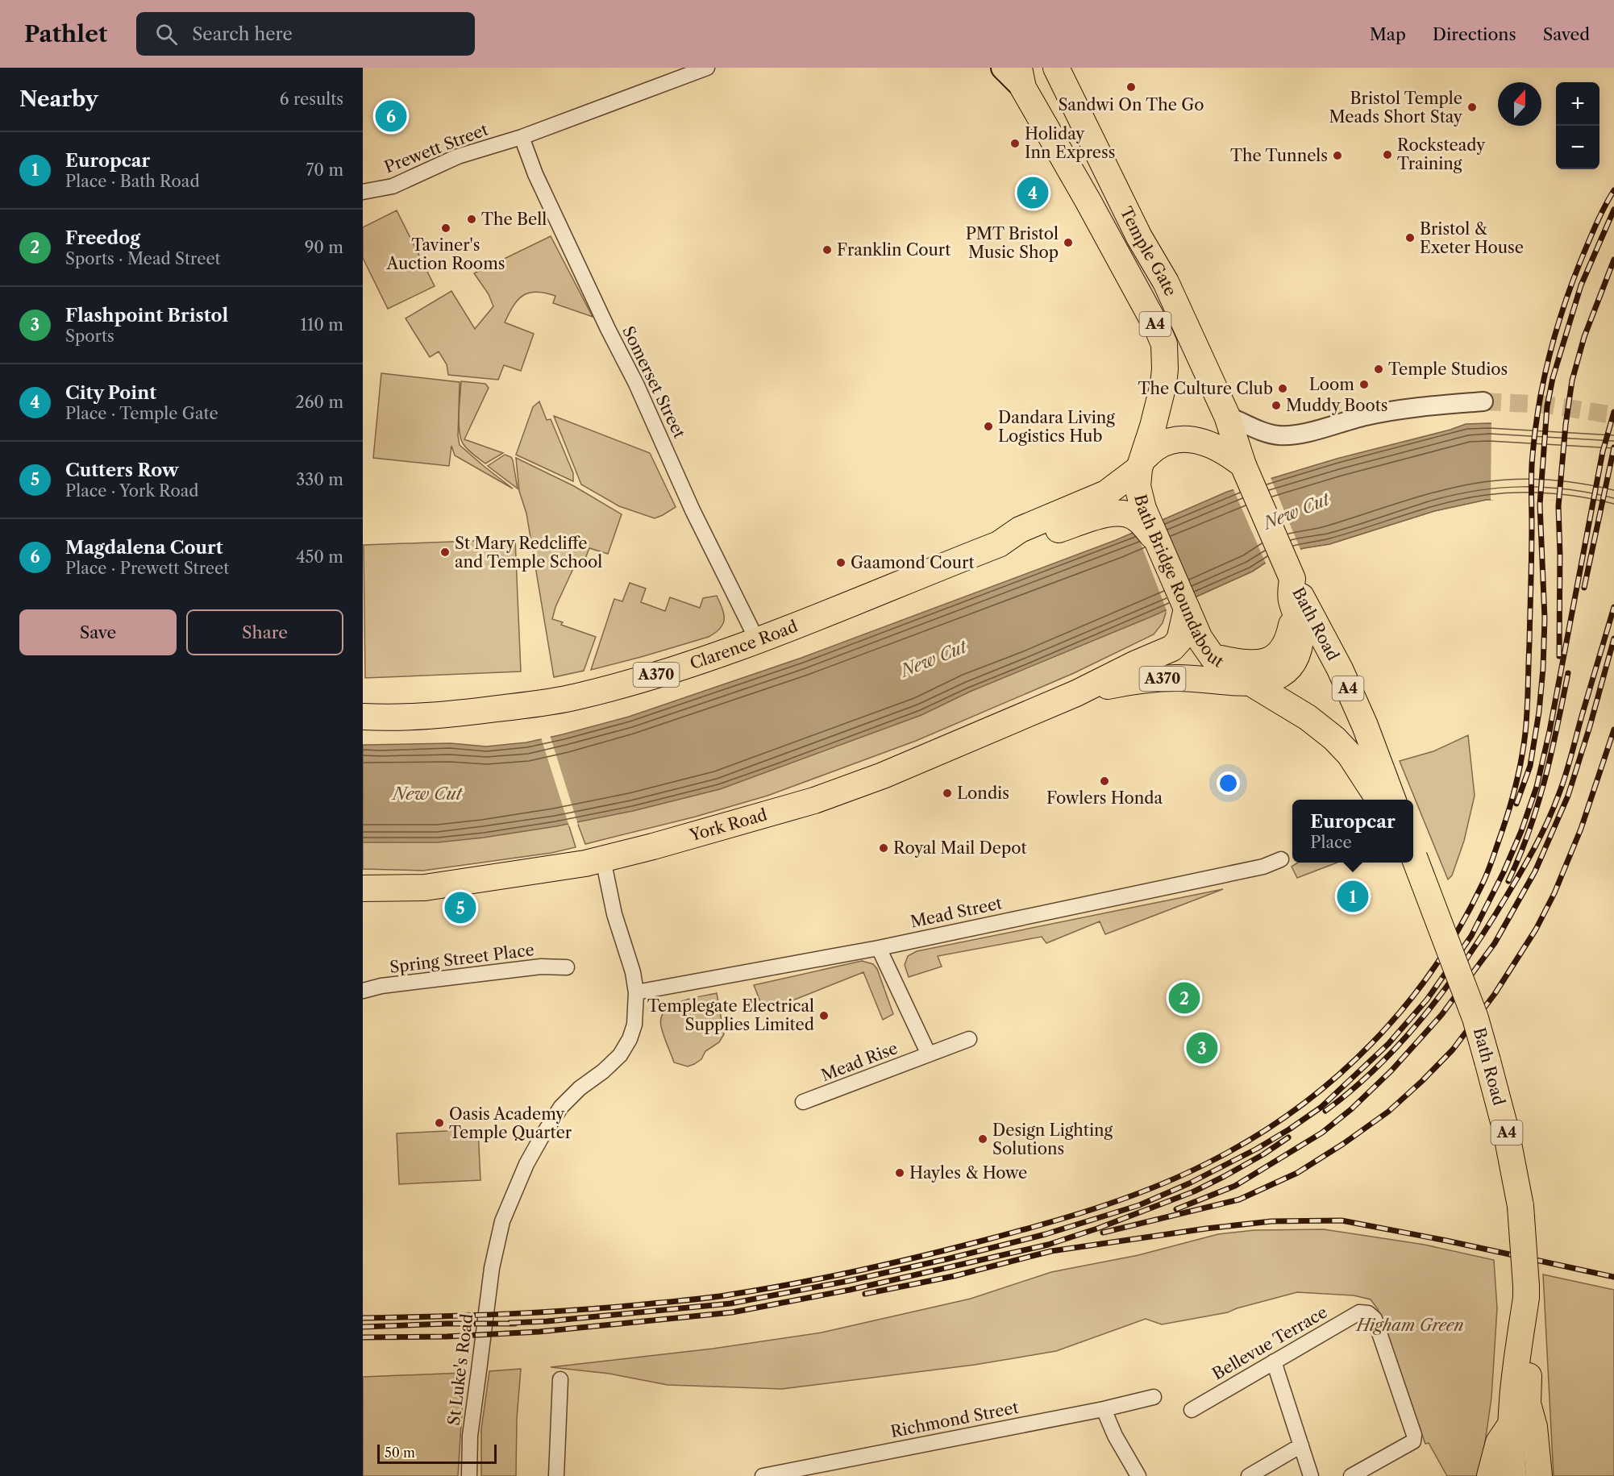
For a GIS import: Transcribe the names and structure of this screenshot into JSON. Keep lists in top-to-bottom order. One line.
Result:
{"streets":{"highway":["Temple Gate","A4","Bath Bridge Roundabout","Bath Road","Clarence Road","A370","York Road"],"street":["Prewett Street","Somerset Street","Mead Street","Spring Street Place","Mead Rise","Bellevue Terrace","St Luke's Road","Richmond Street"]},"crossings":[["Prewett Street","Somerset Street"],["Temple Gate","Bath Bridge Roundabout"],["A4","Bath Bridge Roundabout"],["A4","Clarence Road"],["A4","York Road"],["Somerset Street","Clarence Road"],["Bath Bridge Roundabout","Bath Road"],["Bath Bridge Roundabout","Clarence Road"],["Bath Bridge Roundabout","York Road"],["York Road","St Luke's Road"],["Mead Street","St Luke's Road"]],"water":["New Cut"],"parks":["Higham Green"],"places":["Sandwi On The Go","Bristol Temple Meads Short Stay","Holiday Inn Express","Rocksteady Training","The Tunnels","The Bell","Taviner's Auction Rooms","Bristol & Exeter House","PMT Bristol Music Shop","Franklin Court","Temple Studios","Loom","The Culture Club","Muddy Boots","Dandara Living Logistics Hub","St Mary Redcliffe and Temple School","Gaamond Court","Fowlers Honda","Londis","Royal Mail Depot","Templegate Electrical Supplies Limited","Oasis Academy Temple Quarter","Design Lighting Solutions","Hayles & Howe"],"scale_bar":"50 m","north":"top","page":{"header":"Pathlet","search":"Search here","nav":["Map","Directions","Saved"],"heading":["Nearby","6 results"],"map_buttons":["+","−"],"pins":["6","4","1","5","2","3"],"list":[{"mark":"1","name":"Europcar","note":"Place · Bath Road","value":"70 m"},{"mark":"2","name":"Freedog","note":"Sports · Mead Street","value":"90 m"},{"mark":"3","name":"Flashpoint Bristol","note":"Sports","value":"110 m"},{"mark":"4","name":"City Point","note":"Place · Temple Gate","value":"260 m"},{"mark":"5","name":"Cutters Row","note":"Place · York Road","value":"330 m"},{"mark":"6","name":"Magdalena Court","note":"Place · Prewett Street","value":"450 m"}],"buttons":["Save","Share"],"popup":["Europcar","Place"],"scale":"50 m"}}
